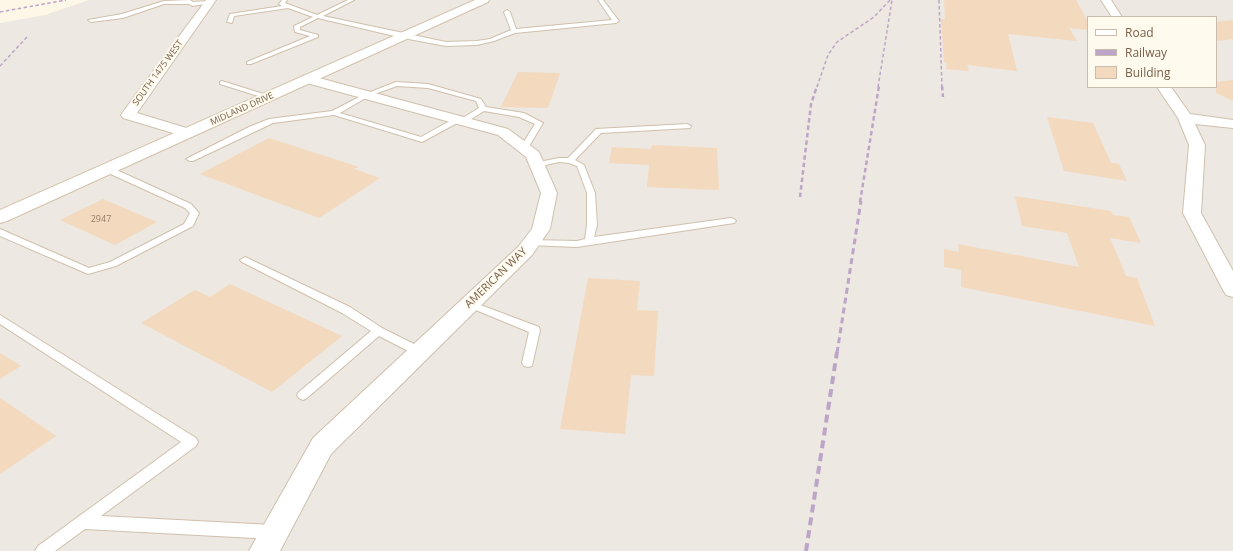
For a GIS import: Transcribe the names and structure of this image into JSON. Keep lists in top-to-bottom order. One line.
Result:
{"streets":{"street":["SOUTH 1475 WEST","MIDLAND DRIVE","AMERICAN WAY"]},"crossings":[["SOUTH 1475 WEST","MIDLAND DRIVE"],["MIDLAND DRIVE","AMERICAN WAY"]],"house_numbers":["2947"],"legend":["Road","Railway","Building"]}
